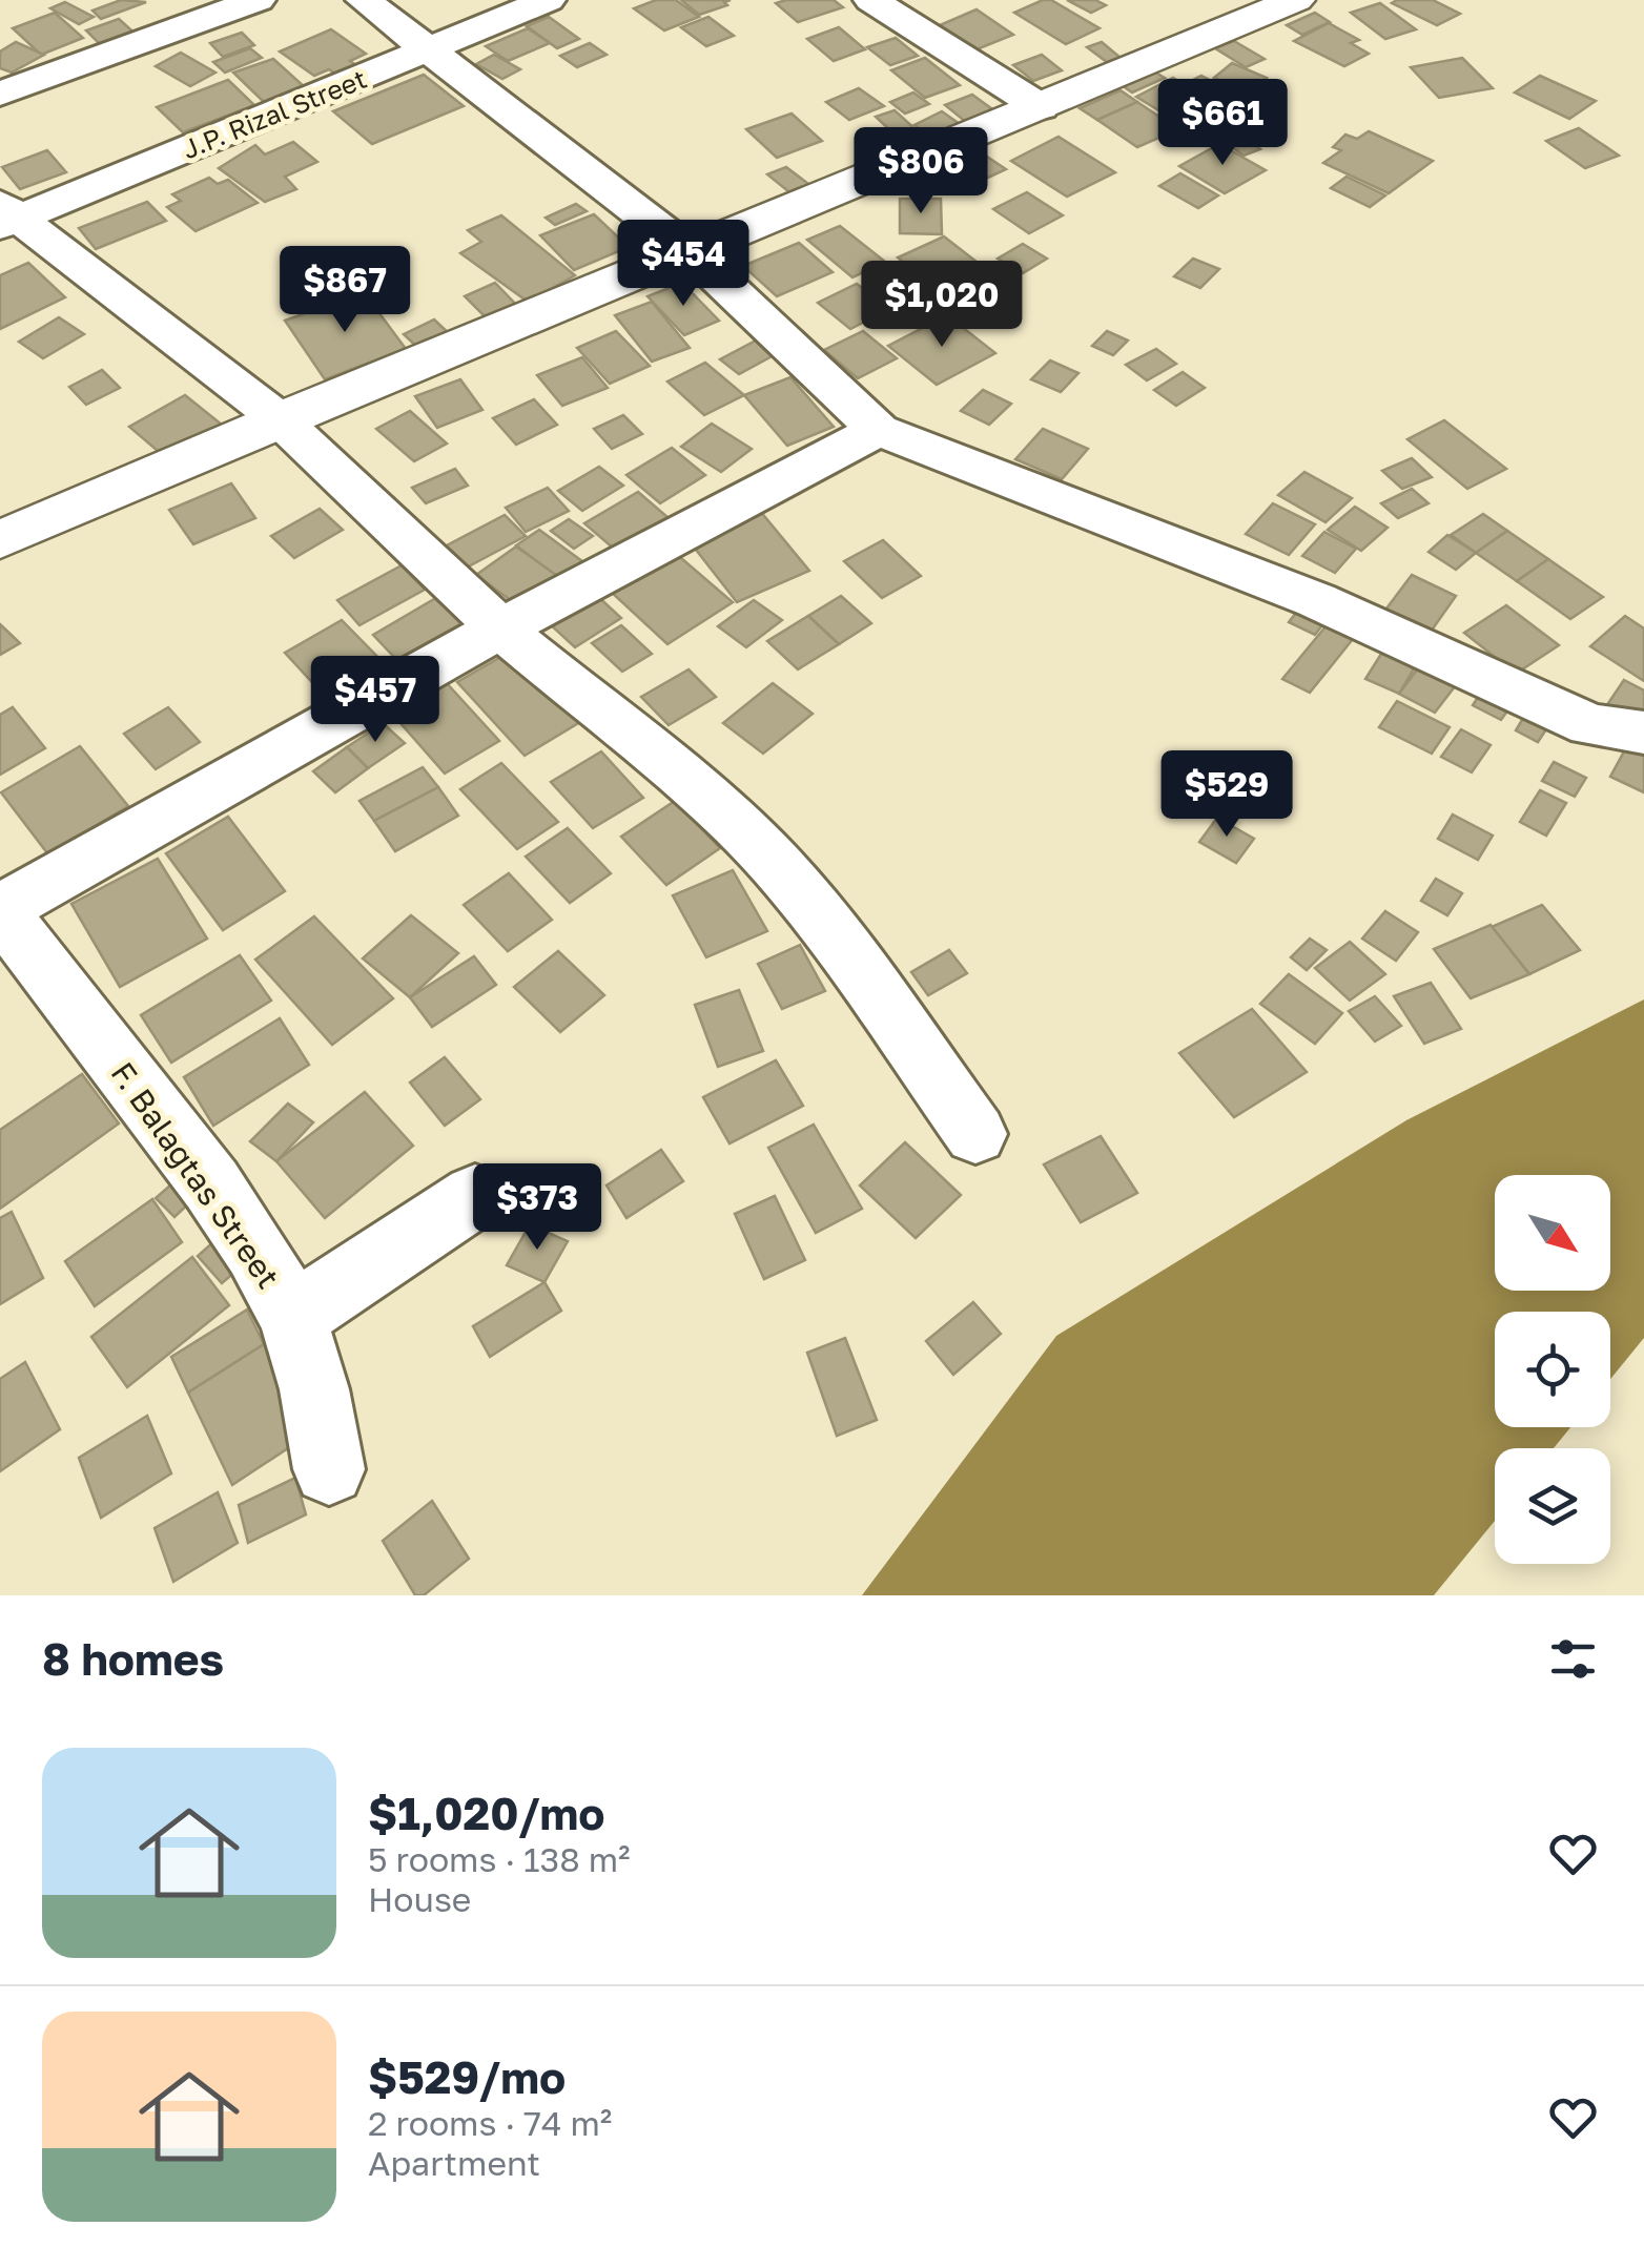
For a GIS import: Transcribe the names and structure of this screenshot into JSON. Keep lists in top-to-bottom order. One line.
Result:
{"streets":{"street":["J.P. Rizal Street","F. Balagtas Street"]},"north":"bottom right","page":{"price":["$661","$806","$454","$867","$1,020","$457","$529","$373"],"heading":"8 homes","list":[{"name":"$1,020/mo","note":"5 rooms · 138 m² · House"},{"name":"$529/mo","note":"2 rooms · 74 m² · Apartment"}]}}
